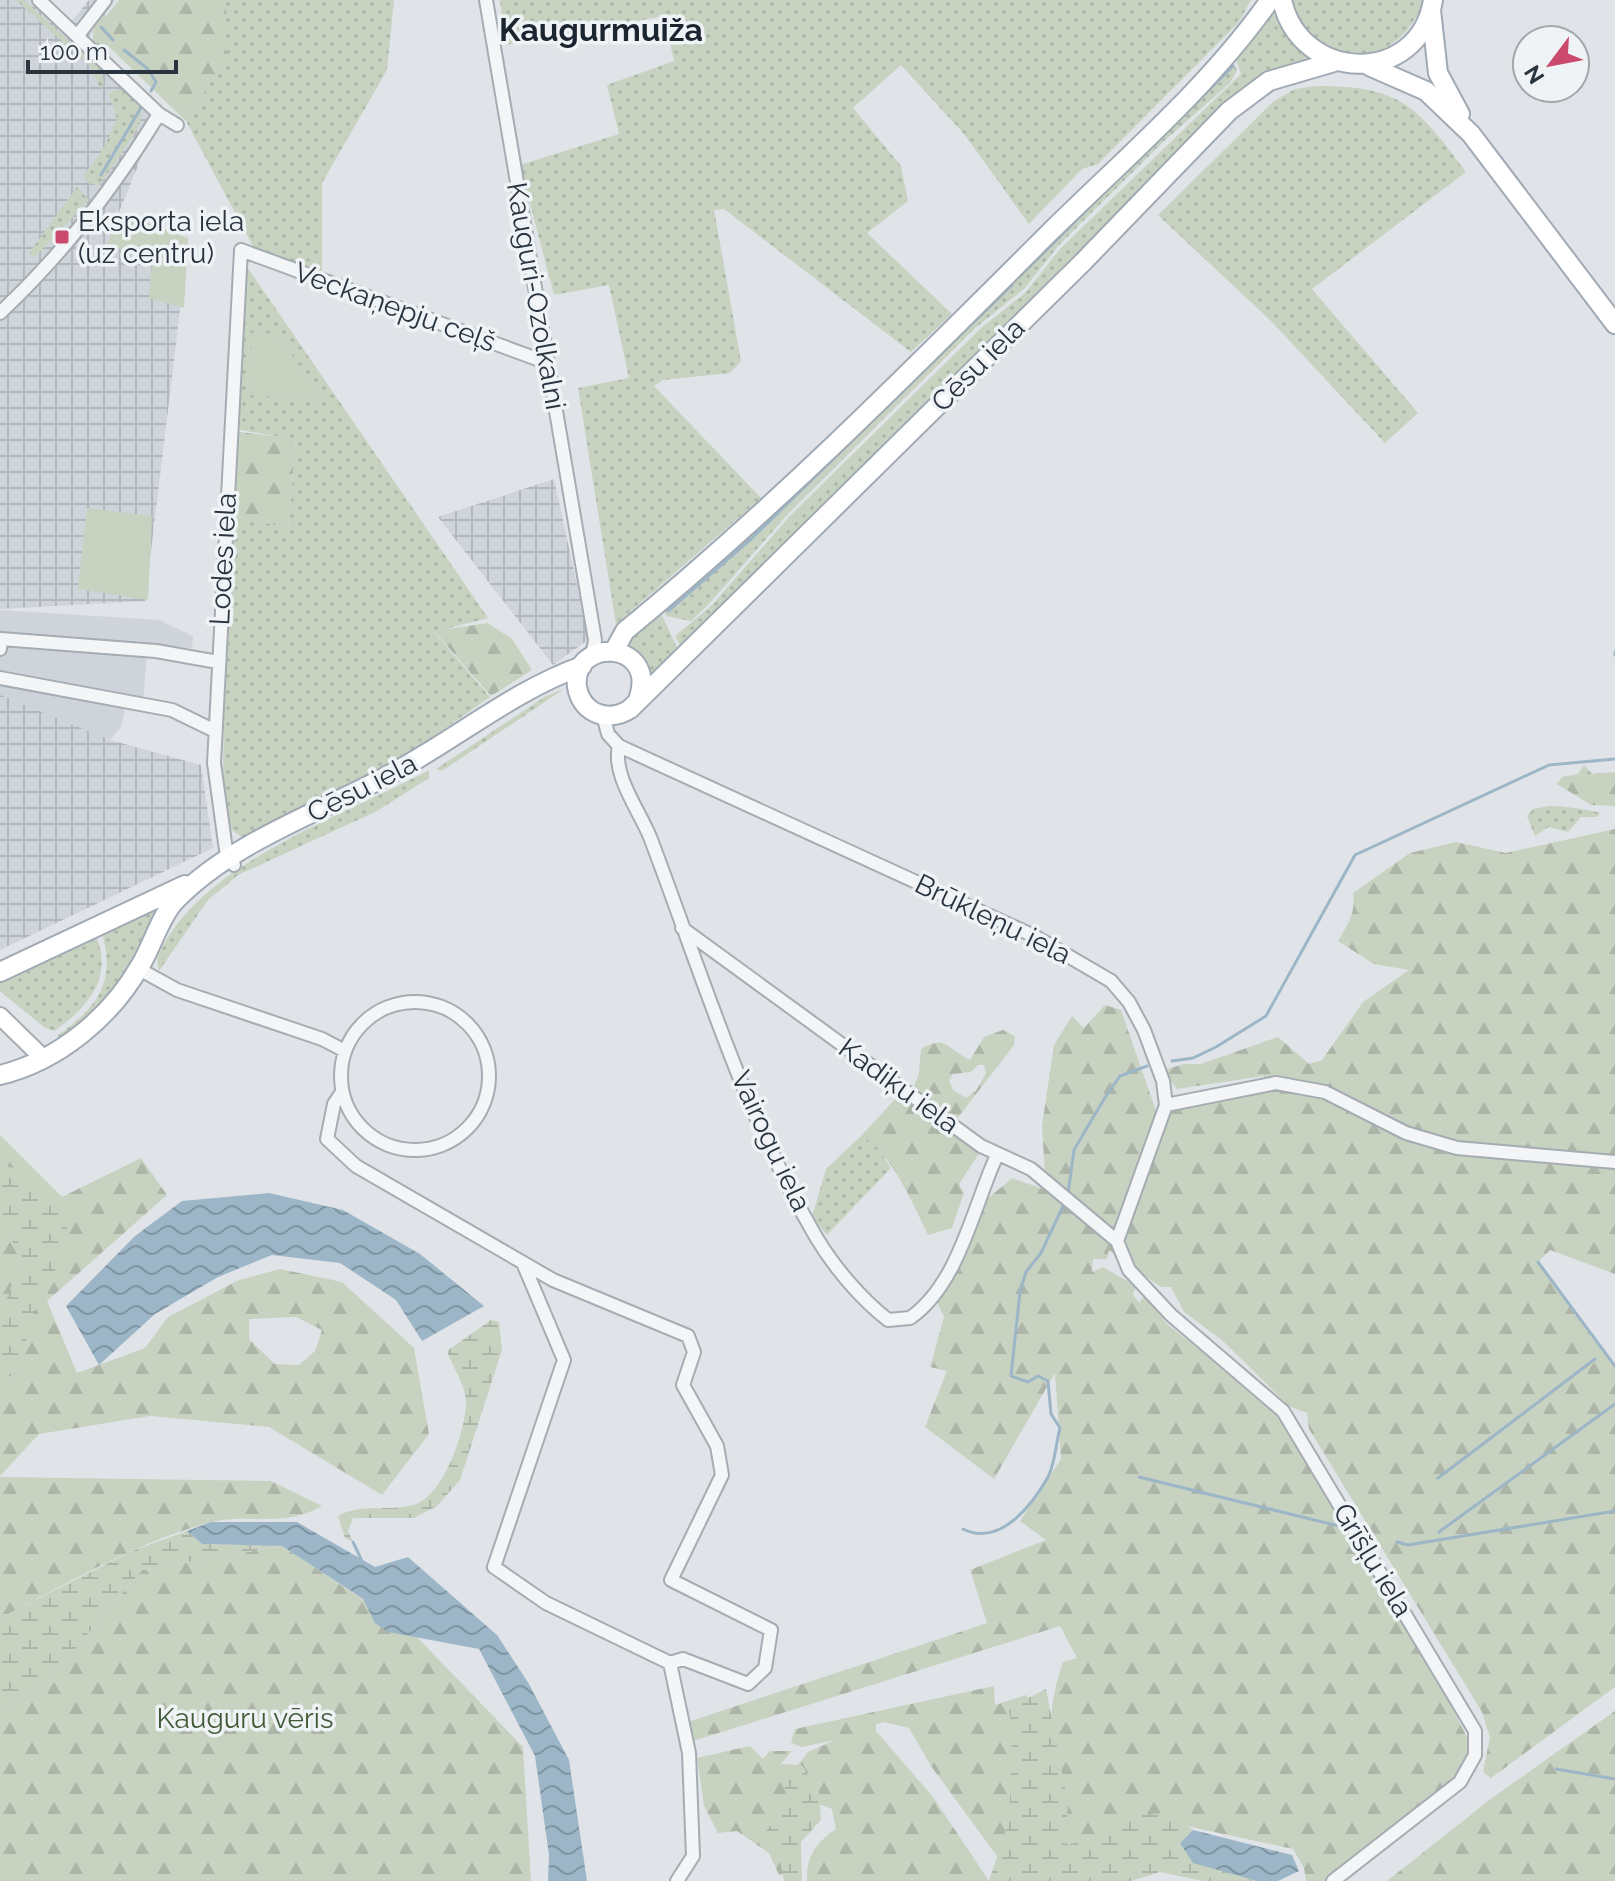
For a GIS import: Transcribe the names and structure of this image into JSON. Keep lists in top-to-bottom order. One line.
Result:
{"streets":{"main road":["Cēsu iela"],"street":["Kauguri-Ozolkalni","Veckaņepju ceļš","Lodes iela","Brūkleņu iela","Kadiķu iela","Vairogu iela","Grīšļu iela"]},"crossings":[["Kauguri-Ozolkalni","Veckaņepju ceļš"],["Kauguri-Ozolkalni","Cēsu iela"],["Veckaņepju ceļš","Lodes iela"],["Cēsu iela","Lodes iela"],["Brūkleņu iela","Vairogu iela"],["Kadiķu iela","Vairogu iela"],["Kadiķu iela","Grīšļu iela"]],"districts":["Kaugurmuiža"],"parks":["Kauguru vēris"],"places":{"transit":["Eksporta iela (uz centru)"]},"scale_bar":"100 m","north":"bottom left"}
